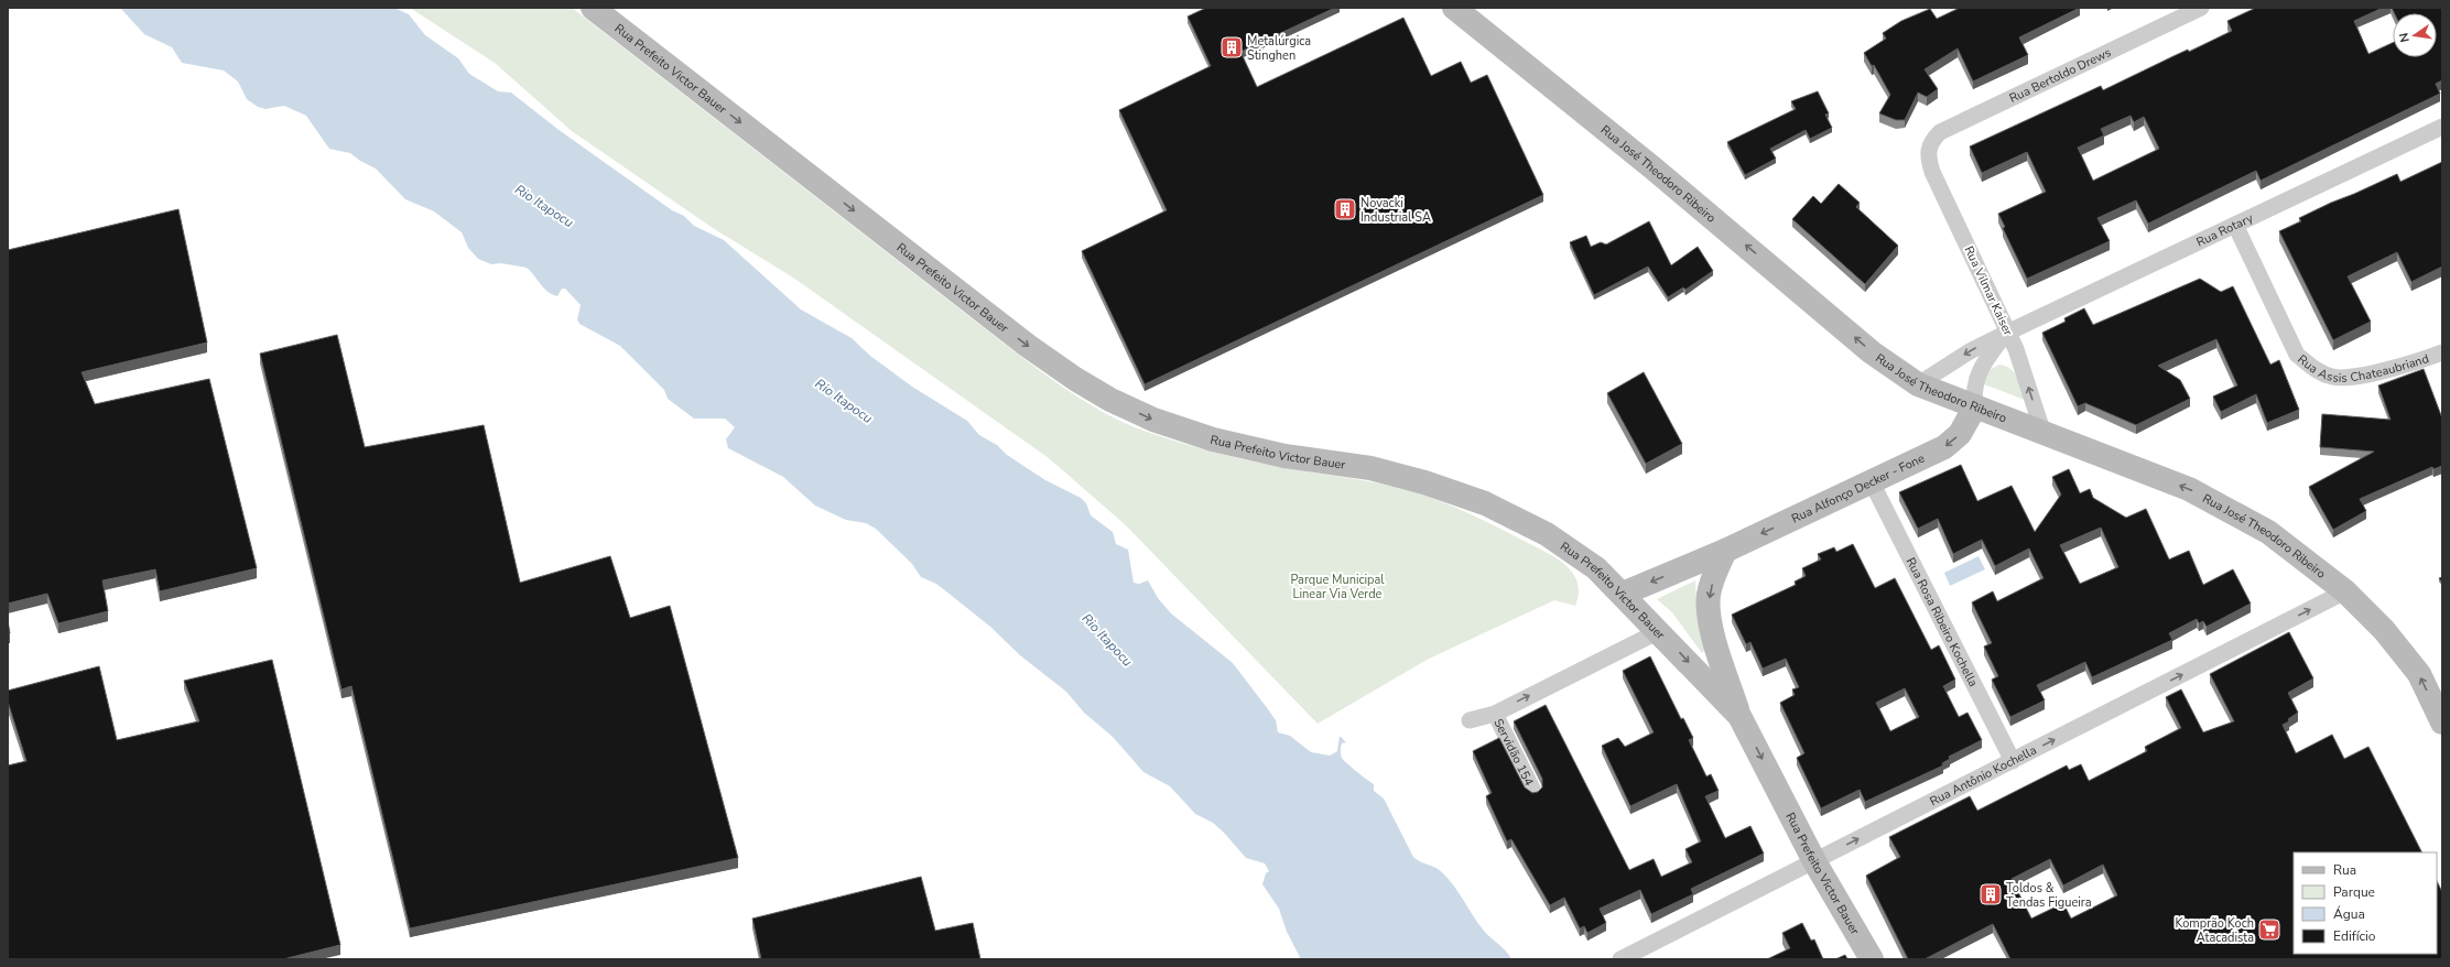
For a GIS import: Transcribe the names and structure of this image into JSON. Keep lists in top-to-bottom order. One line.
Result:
{"streets":{"main road":["Rua Prefeito Victor Bauer","Rua José Theodoro Ribeiro","Rua Alfonço Decker - Fone"],"street":["Rua Bertoldo Drews","Rua Rotary","Rua Vilmar Kaiser","Rua Assis Chateaubriand","Rua Rosa Ribeiro Kochella","Servidão 154","Rua Antônio Kochella"]},"crossings":[["Rua Prefeito Victor Bauer","Rua Alfonço Decker - Fone"],["Rua Prefeito Victor Bauer","Rua Antônio Kochella"],["Rua Bertoldo Drews","Rua Vilmar Kaiser"],["Rua José Theodoro Ribeiro","Rua Rotary"],["Rua José Theodoro Ribeiro","Rua Vilmar Kaiser"],["Rua José Theodoro Ribeiro","Rua Alfonço Decker - Fone"],["Rua José Theodoro Ribeiro","Rua Antônio Kochella"],["Rua Rotary","Rua Vilmar Kaiser"],["Rua Rotary","Rua Assis Chateaubriand"],["Rua Rotary","Rua Alfonço Decker - Fone"],["Rua Alfonço Decker - Fone","Rua Rosa Ribeiro Kochella"],["Rua Rosa Ribeiro Kochella","Rua Antônio Kochella"]],"one_way":["Rua Prefeito Victor Bauer","Rua José Theodoro Ribeiro","Rua Vilmar Kaiser","Rua Alfonço Decker - Fone","Rua Antônio Kochella"],"water":["Rio Itapocu"],"parks":["Parque Municipal Linear Via Verde"],"places":{"building":["Metalúrgica Stinghen","Novacki Industrial SA","Toldos & Tendas Figueira"],"supermarket":["Komprão Koch Atacadista"]},"legend":["Rua","Parque","Água","Edifício"],"north":"left"}
